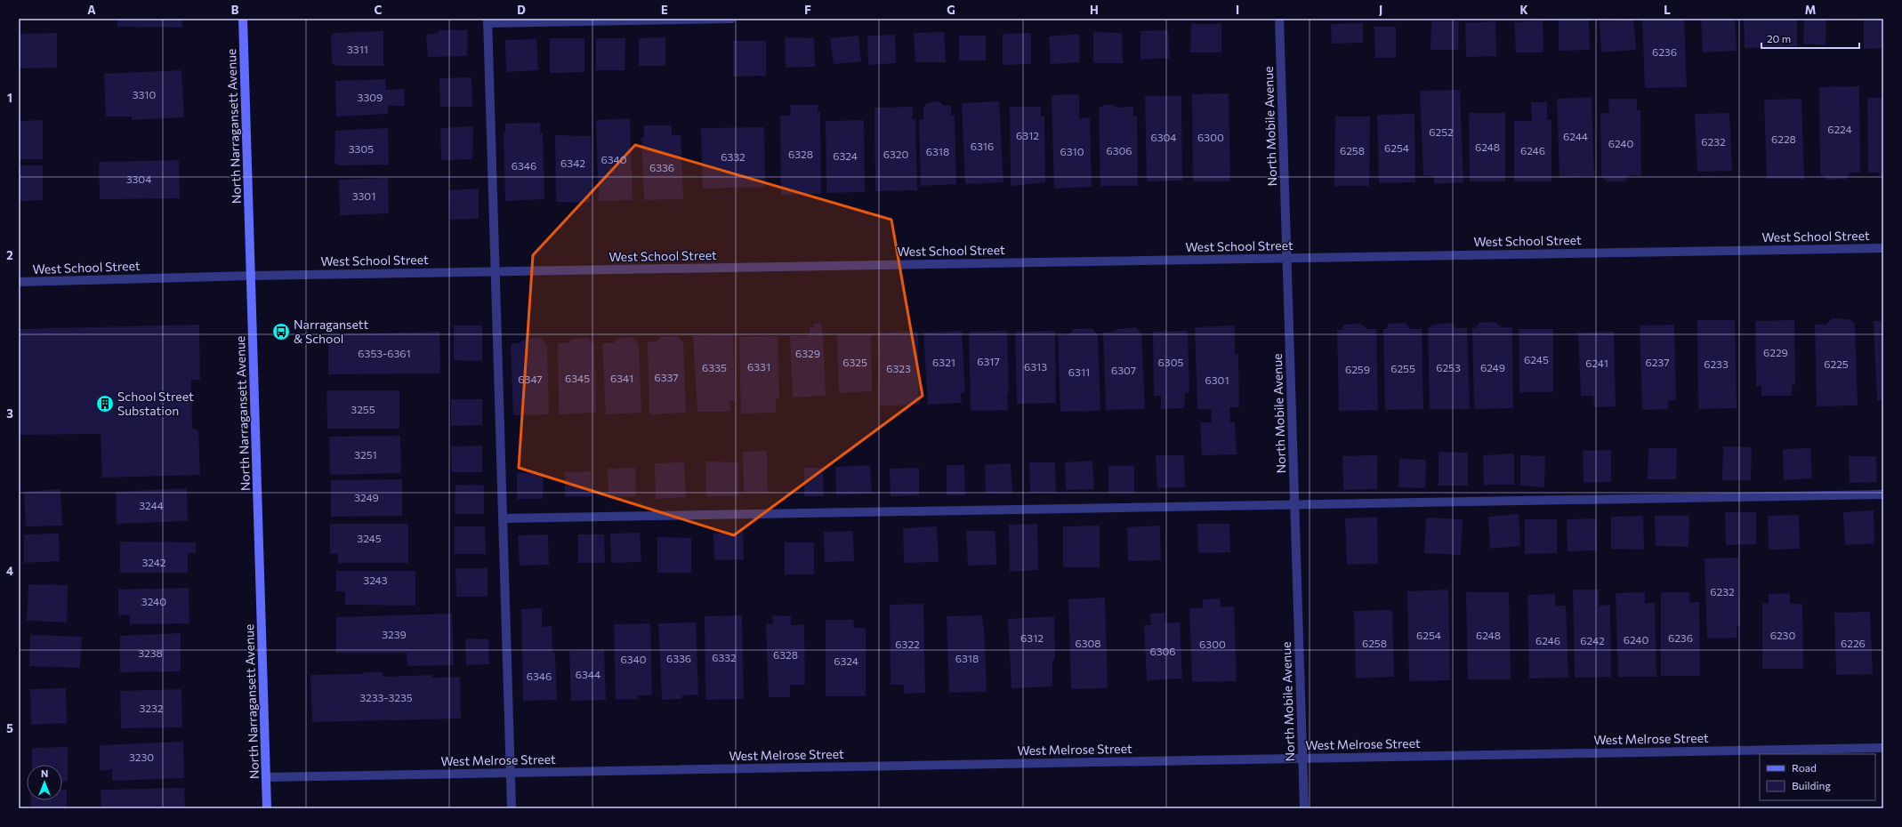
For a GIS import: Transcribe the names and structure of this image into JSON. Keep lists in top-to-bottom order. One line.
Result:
{"streets":{"street":["North Narragansett Avenue","North Mobile Avenue","West School Street","West Melrose Street"]},"crossings":[["North Narragansett Avenue","West School Street"],["North Narragansett Avenue","West Melrose Street"],["North Mobile Avenue","West School Street"],["North Mobile Avenue","West Melrose Street"]],"places":{"bus stop":["Narragansett & School"],"building":["School Street Substation"]},"house_numbers":["3311","6236","3310","3309","6224","6252","6312","6244","6304","6300","6228","6232","6240","6316","6248","6254","3305","6306","6258","6246","6318","6310","6328","6320","6324","6332","6340","6342","6346","6336","3304","3301","6229","6353-6361","6329","6245","6317","6325","6321","6305","6237","6241","6233","6225","6331","6313","6335","6253","6249","6323","6255","6259","6307","6311","6337","6345","6341","6347","6301","3255","3251","3249","3244","3245","3242","3243","6232","3240","3239","6254","6248","6230","6312","6236","6240","6246","6242","6308","6258","6226","6322","6300","6306","3238","6328","6332","6336","6318","6340","6324","6344","6346","3233-3235","3232","3230"],"legend":["Road","Building"],"scale_bar":"20 m","north":"top","grid":{"columns":["A","B","C","D","E","F","G","H","I","J","K","L","M"],"rows":["1","2","3","4","5"]}}
